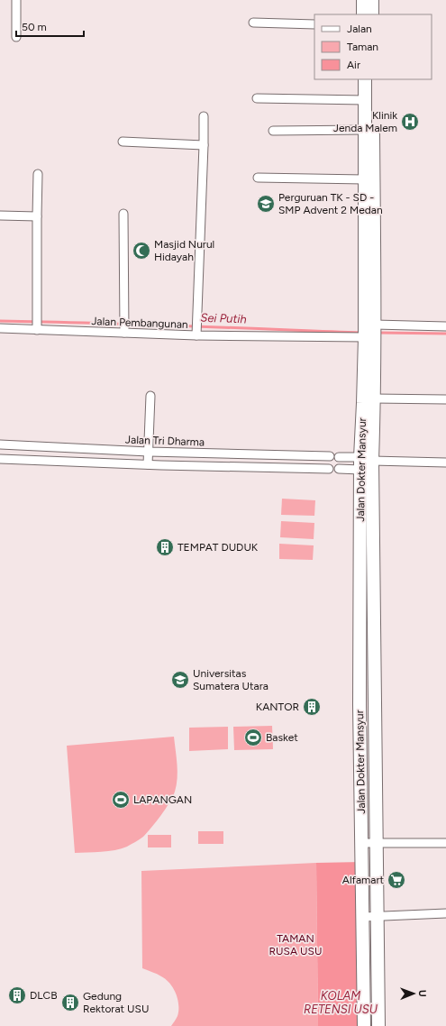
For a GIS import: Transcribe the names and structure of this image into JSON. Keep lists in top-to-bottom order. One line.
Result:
{"streets":{"main road":["Jalan Dokter Mansyur"],"street":["Jalan Pembangunan","Jalan Tri Dharma"]},"crossings":[["Jalan Pembangunan","Jalan Dokter Mansyur"]],"water":["Sei Putih","KOLAM RETENSI USU"],"parks":["TAMAN RUSA USU"],"places":{"hospital":["Klinik Jenda Malem"],"school or university":["Perguruan TK - SD - SMP Advent 2 Medan","Universitas Sumatera Utara"],"mosque":["Masjid Nurul Hidayah"],"building":["TEMPAT DUDUK","KANTOR","DLCB","Gedung Rektorat USU"],"sports":["Basket","LAPANGAN"],"supermarket":["Alfamart"]},"legend":["Jalan","Taman","Air"],"scale_bar":"50 m","north":"right"}
